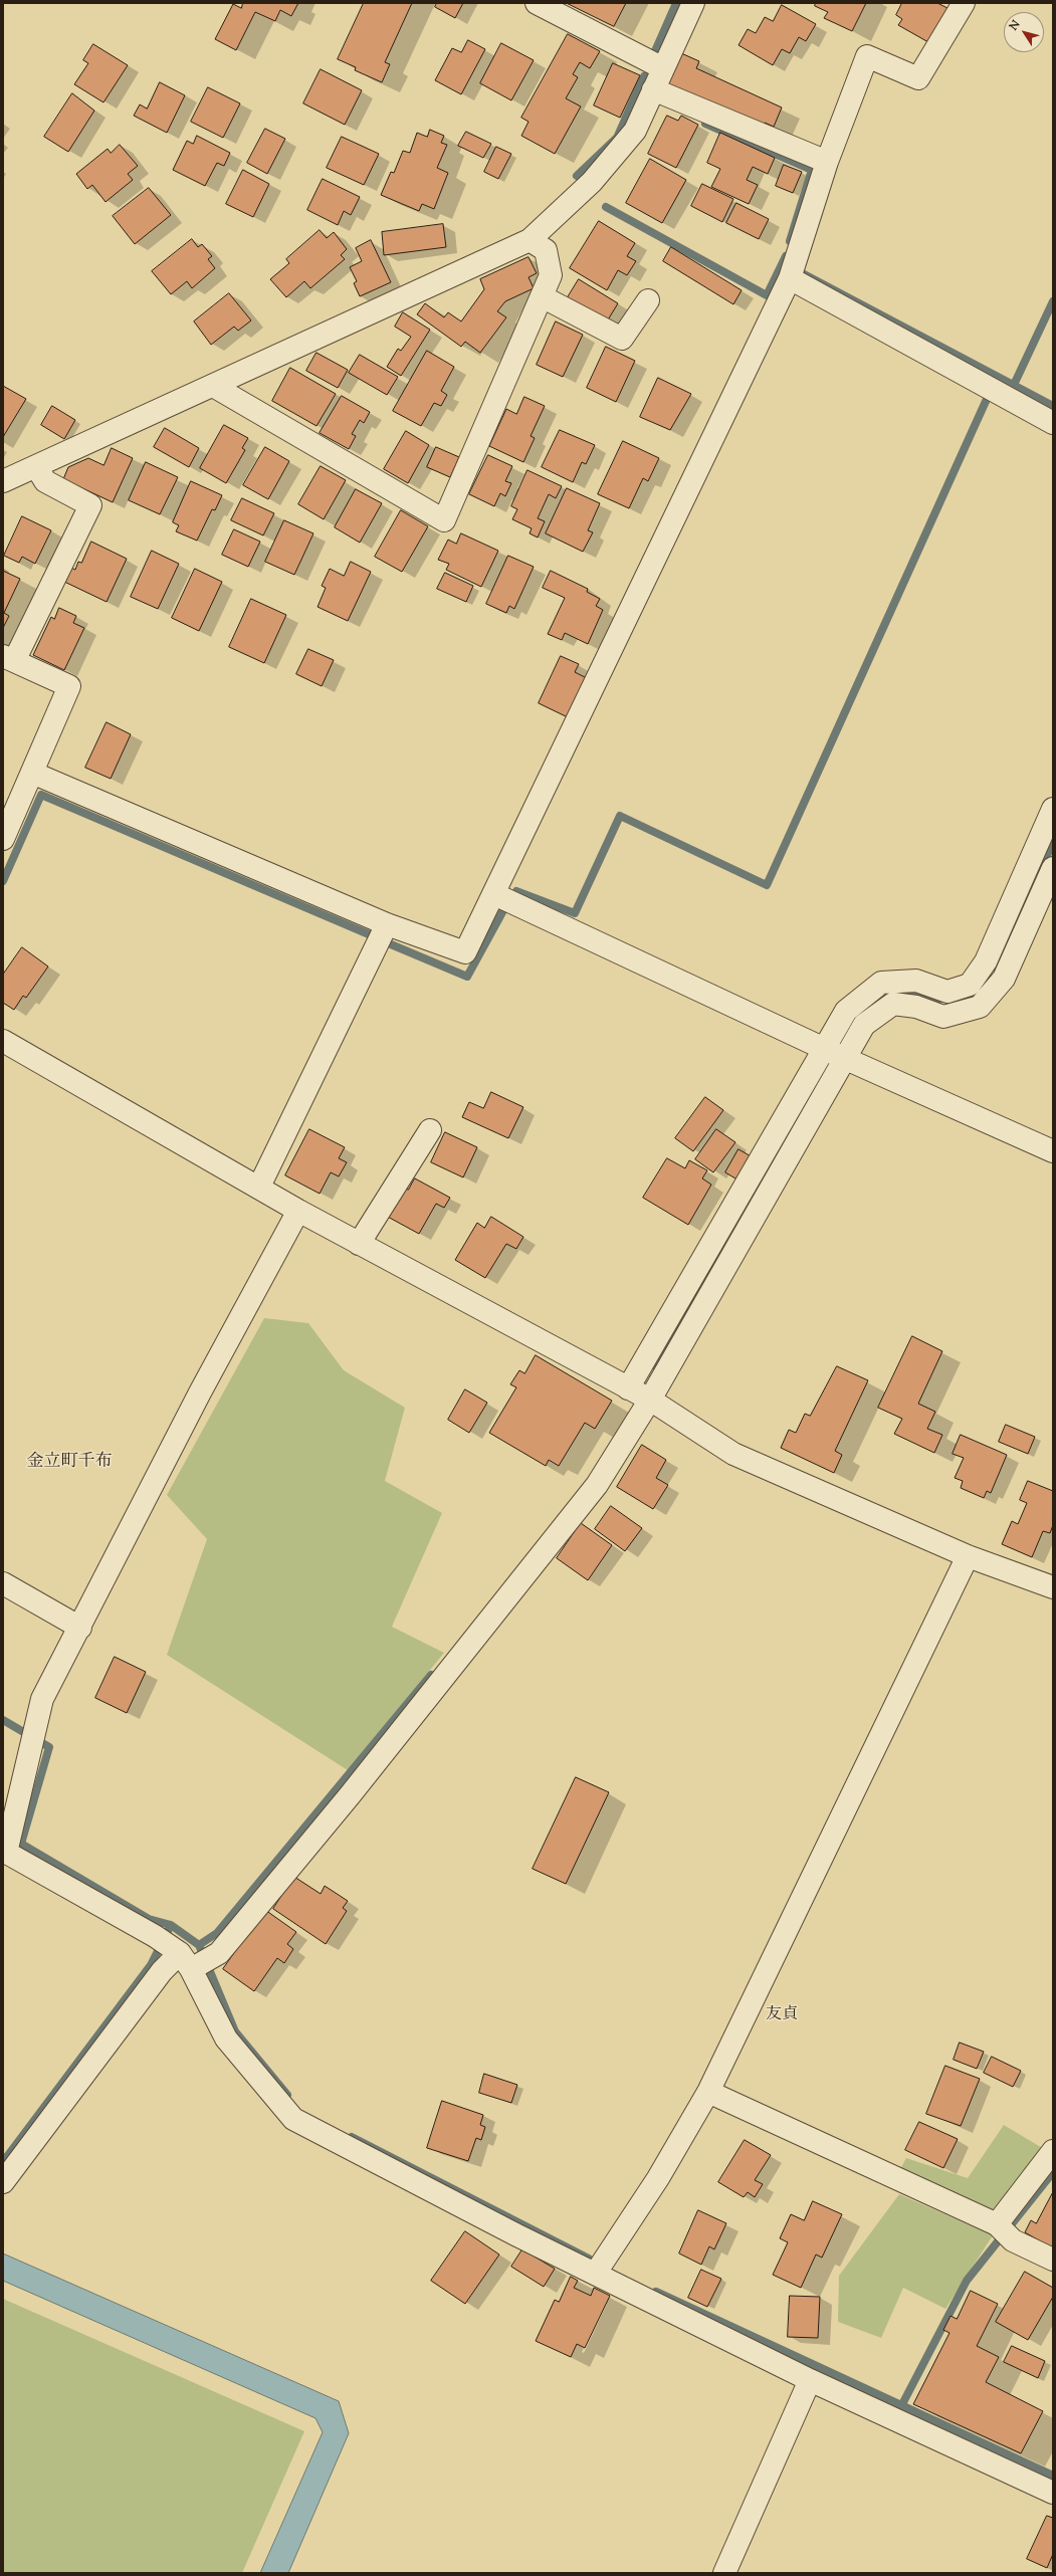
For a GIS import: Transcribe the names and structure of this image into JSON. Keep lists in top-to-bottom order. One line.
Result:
{"districts":["金立町千布","友貞"],"north":"top left"}
